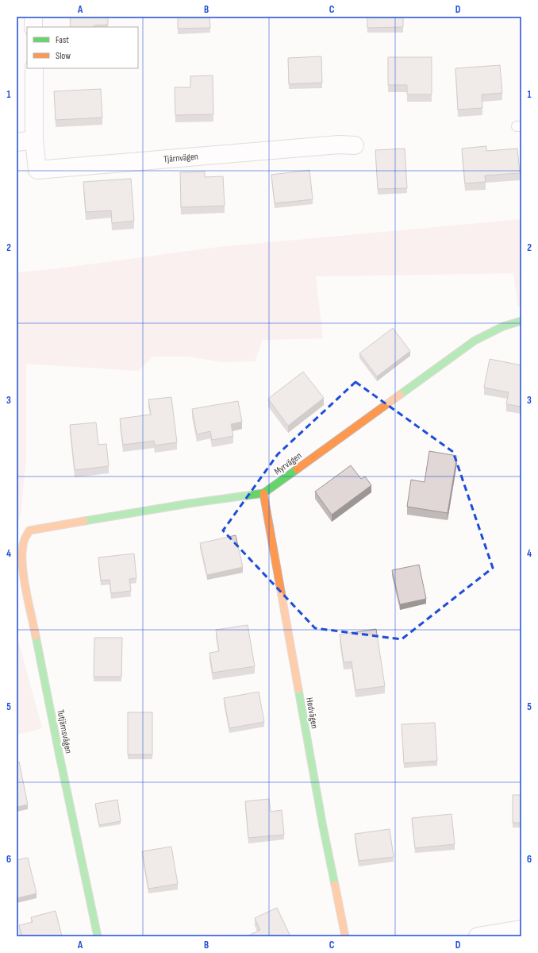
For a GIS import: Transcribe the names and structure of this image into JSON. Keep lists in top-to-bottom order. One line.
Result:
{"streets":{"street":["Tjärnvägen","Myrvägen","Hedvägen","Tutjärnsvägen"]},"crossings":[["Myrvägen","Hedvägen"],["Myrvägen","Tutjärnsvägen"]],"legend":["Fast","Slow"],"grid":{"columns":["A","B","C","D"],"rows":["1","2","3","4","5","6"]}}
